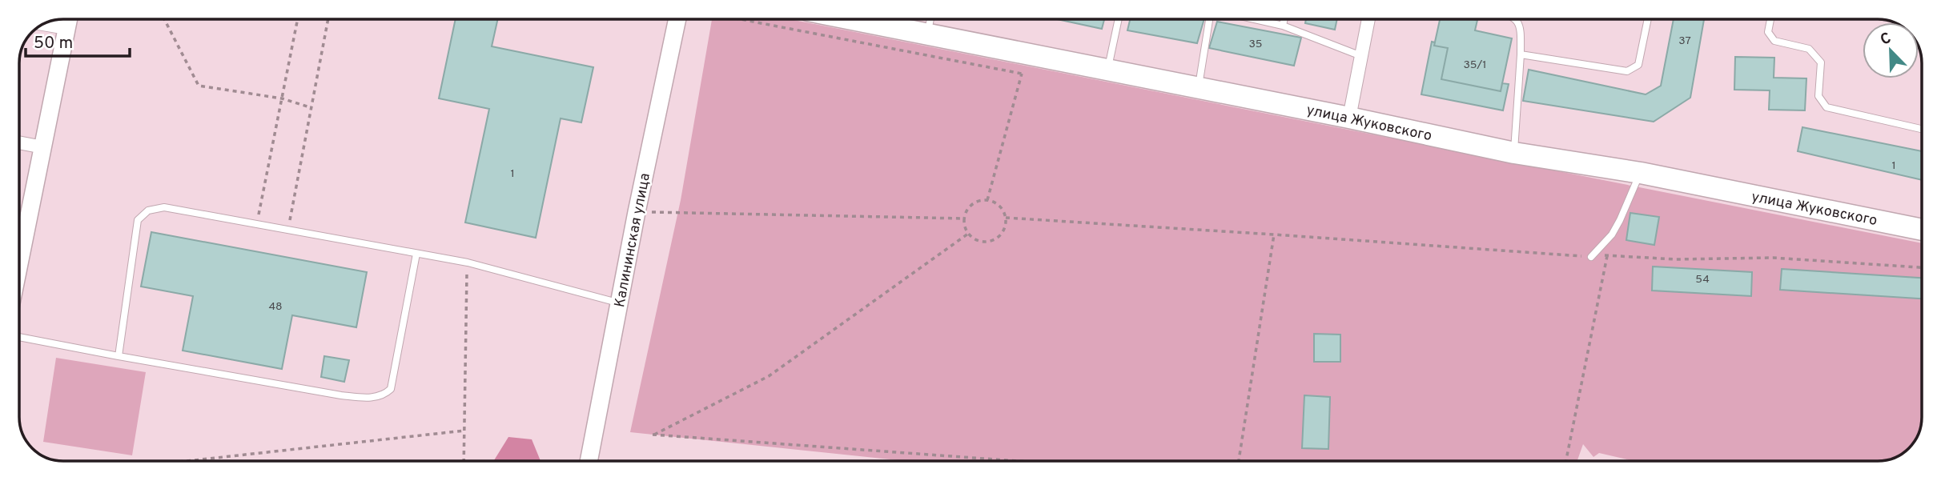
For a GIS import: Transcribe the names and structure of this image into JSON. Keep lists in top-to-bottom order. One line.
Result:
{"streets":{"main road":["улица Жуковского"],"street":["Калининская улица"]},"house_numbers":["37","35","35/1","1","1","54","48"],"scale_bar":"50 m","north":"top left"}
